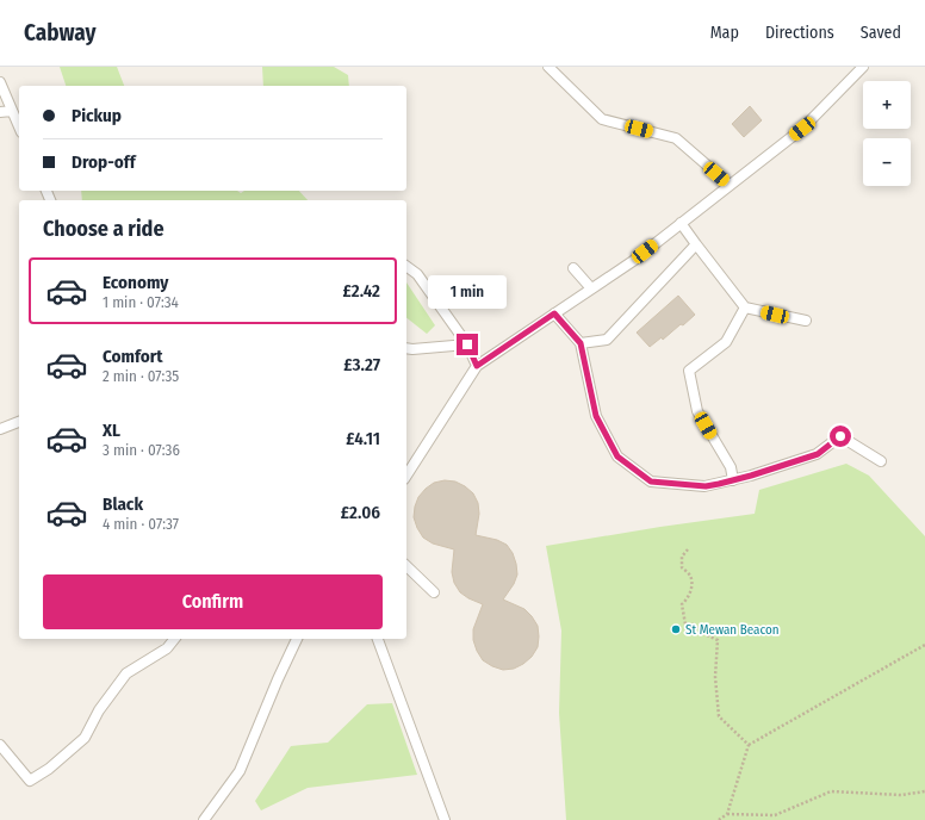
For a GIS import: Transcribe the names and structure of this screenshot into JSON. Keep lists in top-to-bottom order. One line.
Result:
{"places":["St Mewan Beacon"],"page":{"header":"Cabway","nav":["Map","Directions","Saved"],"map_buttons":["+","−"],"banner":["Pickup","Drop-off"],"heading":"Choose a ride","list":[{"name":"Economy","note":"1 min · 07:34","value":"£2.42"},{"name":"Comfort","note":"2 min · 07:35","value":"£3.27"},{"name":"XL","note":"3 min · 07:36","value":"£4.11"},{"name":"Black","note":"4 min · 07:37","value":"£2.06"}],"bubble":"1 min","buttons":"Confirm"}}
